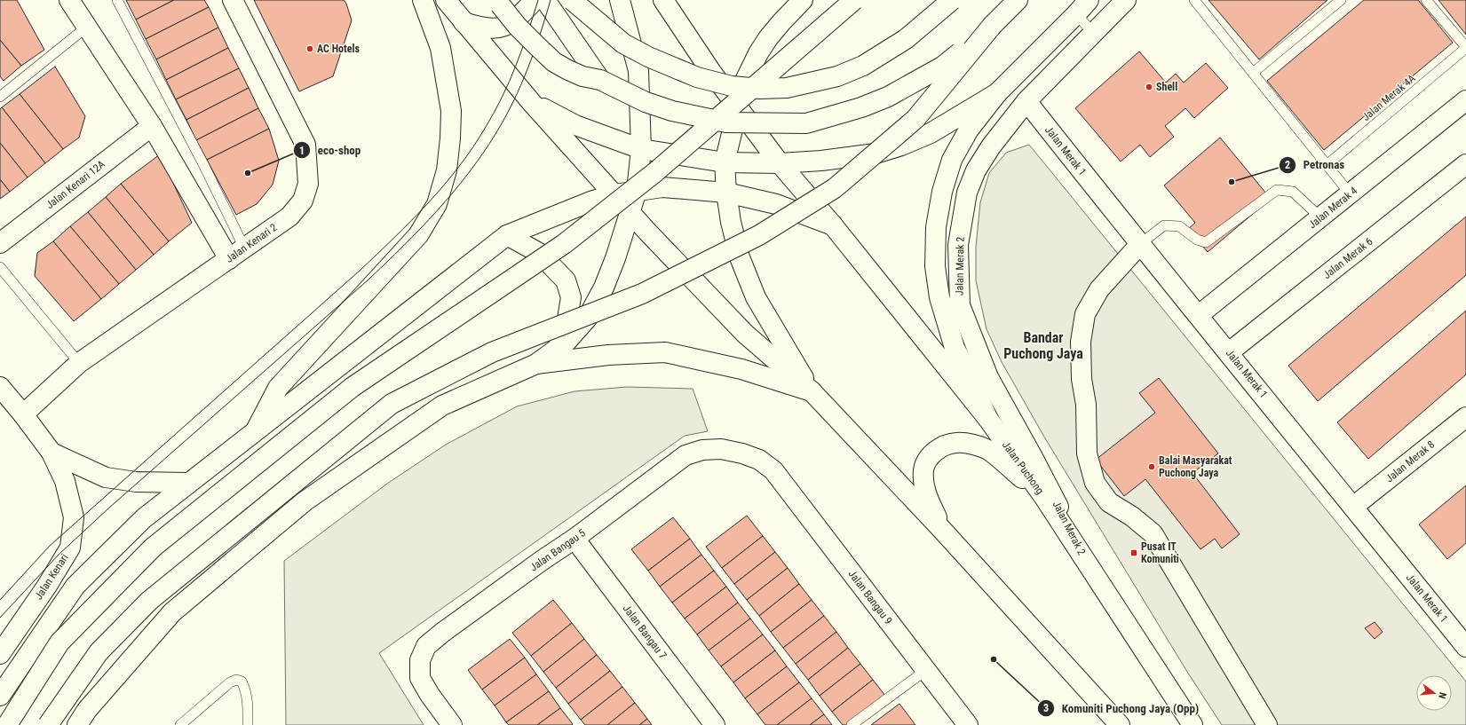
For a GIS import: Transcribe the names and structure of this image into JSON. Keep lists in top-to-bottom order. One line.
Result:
{"streets":{"main road":["Jalan Merak 1","Jalan Kenari 12A","Jalan Merak 4","Jalan Kenari 2","Jalan Merak 6","Jalan Merak 2","Jalan Merak 8","Jalan Puchong","Jalan Bangau 5","Jalan Kenari","Jalan Bangau 9","Jalan Bangau 7"],"lane":["Jalan Merak 4A"]},"crossings":[["Jalan Merak 1","Jalan Merak 4"],["Jalan Merak 1","Jalan Merak 6"],["Jalan Merak 1","Jalan Merak 2"],["Jalan Merak 1","Jalan Merak 8"],["Jalan Kenari 2","Jalan Kenari"],["Jalan Merak 2","Jalan Puchong"],["Jalan Bangau 5","Jalan Bangau 9"],["Jalan Bangau 5","Jalan Bangau 7"]],"districts":["Bandar Puchong Jaya"],"places":{"other":["AC Hotels","Shell","eco-shop","Petronas","Balai Masyarakat Puchong Jaya","Komuniti Puchong Jaya (Opp)"],"transit":["Pusat IT Komuniti"]},"north":"right"}
